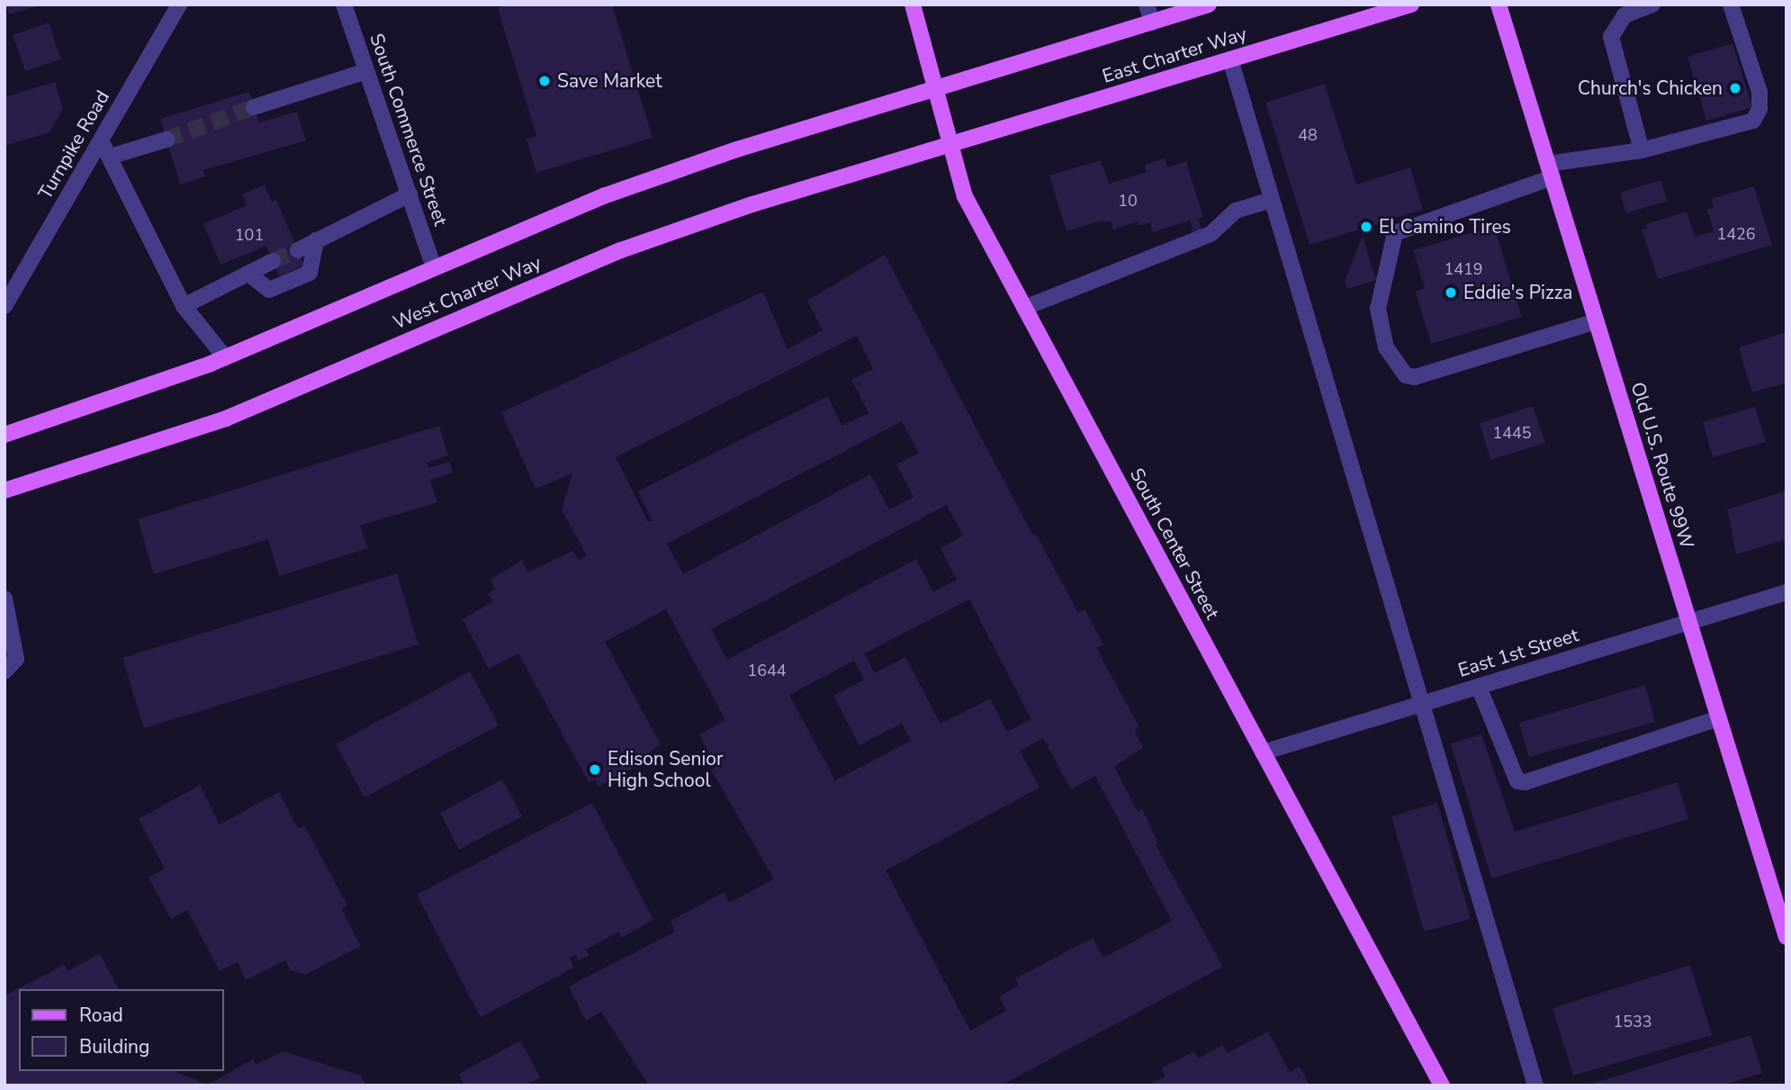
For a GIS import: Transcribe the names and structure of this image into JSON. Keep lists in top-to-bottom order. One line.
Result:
{"streets":{"main road":["East Charter Way","West Charter Way","Old U.S. Route 99W","South Center Street"],"street":["South Commerce Street","Turnpike Road","East 1st Street"]},"crossings":[["East Charter Way","West Charter Way"],["East Charter Way","South Center Street"],["South Commerce Street","West Charter Way"],["West Charter Way","South Center Street"],["Old U.S. Route 99W","East 1st Street"],["South Center Street","East 1st Street"]],"places":["Save Market","Church's Chicken","El Camino Tires","Eddie's Pizza","Edison Senior High School"],"house_numbers":["48","10","1426","101","1419","1445","1644","1533"],"legend":["Road","Building"]}
